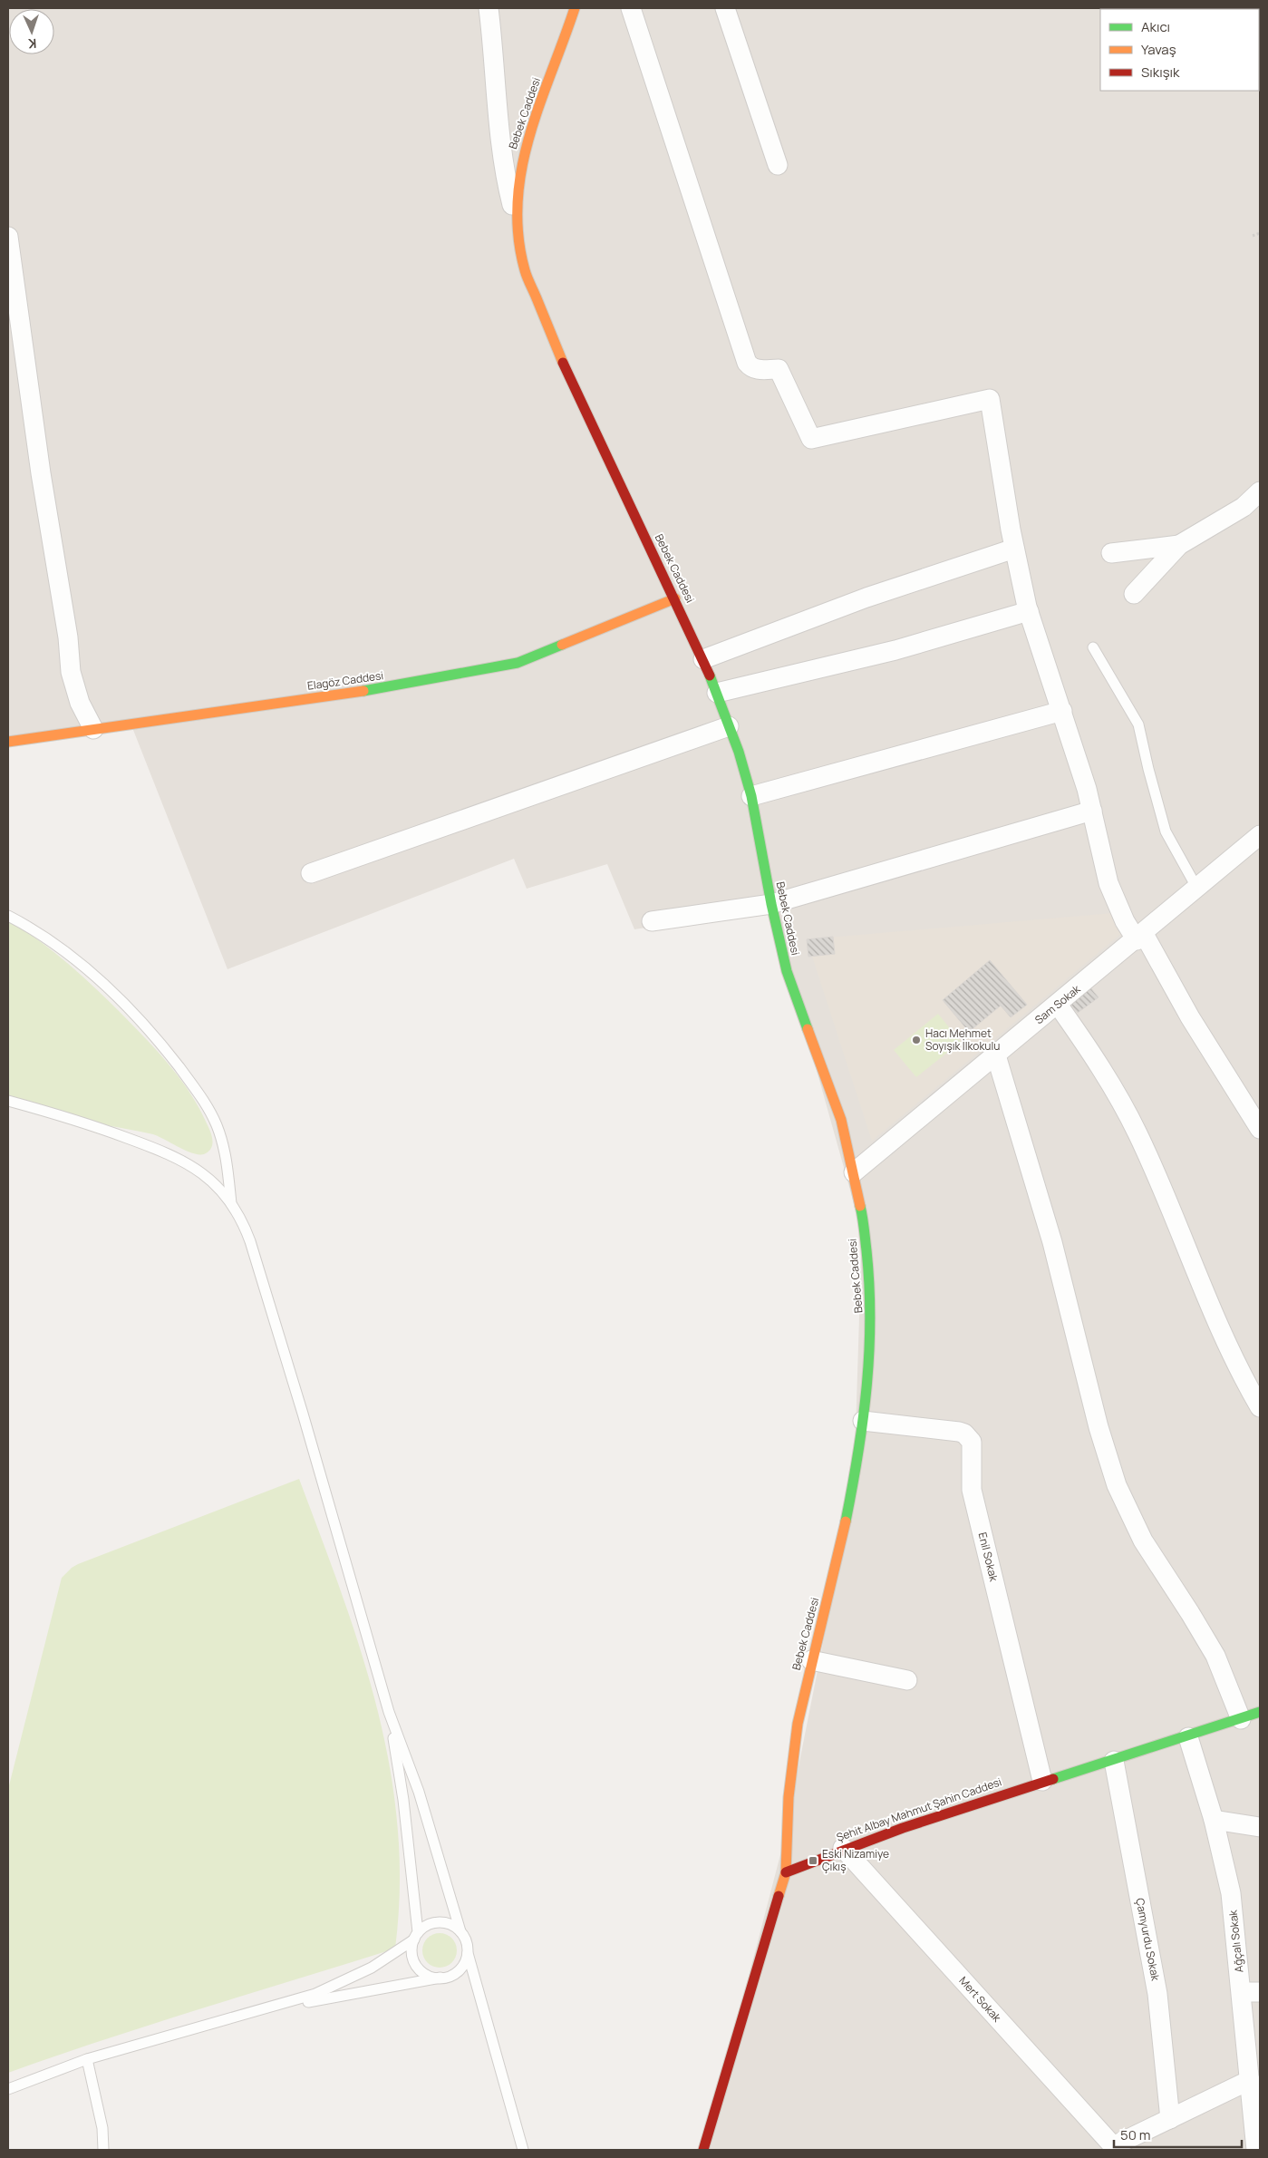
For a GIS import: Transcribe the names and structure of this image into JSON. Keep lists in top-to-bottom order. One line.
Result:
{"streets":{"street":["Bebek Caddesi","Elagöz Caddesi","Sam Sokak","Enil Sokak","Şehit Albay Mahmut Şahin Caddesi","Çamyurdu Sokak","Ağçalı Sokak","Mert Sokak"]},"crossings":[["Bebek Caddesi","Elagöz Caddesi"],["Bebek Caddesi","Sam Sokak"],["Bebek Caddesi","Enil Sokak"],["Bebek Caddesi","Şehit Albay Mahmut Şahin Caddesi"],["Enil Sokak","Şehit Albay Mahmut Şahin Caddesi"],["Şehit Albay Mahmut Şahin Caddesi","Çamyurdu Sokak"],["Şehit Albay Mahmut Şahin Caddesi","Ağçalı Sokak"],["Şehit Albay Mahmut Şahin Caddesi","Mert Sokak"]],"places":{"other":["Hacı Mehmet Soyışık İlkokulu"],"transit":["Eski Nizamiye Çıkış"]},"legend":["Akıcı","Yavaş","Sıkışık"],"scale_bar":"50 m","north":"bottom"}
